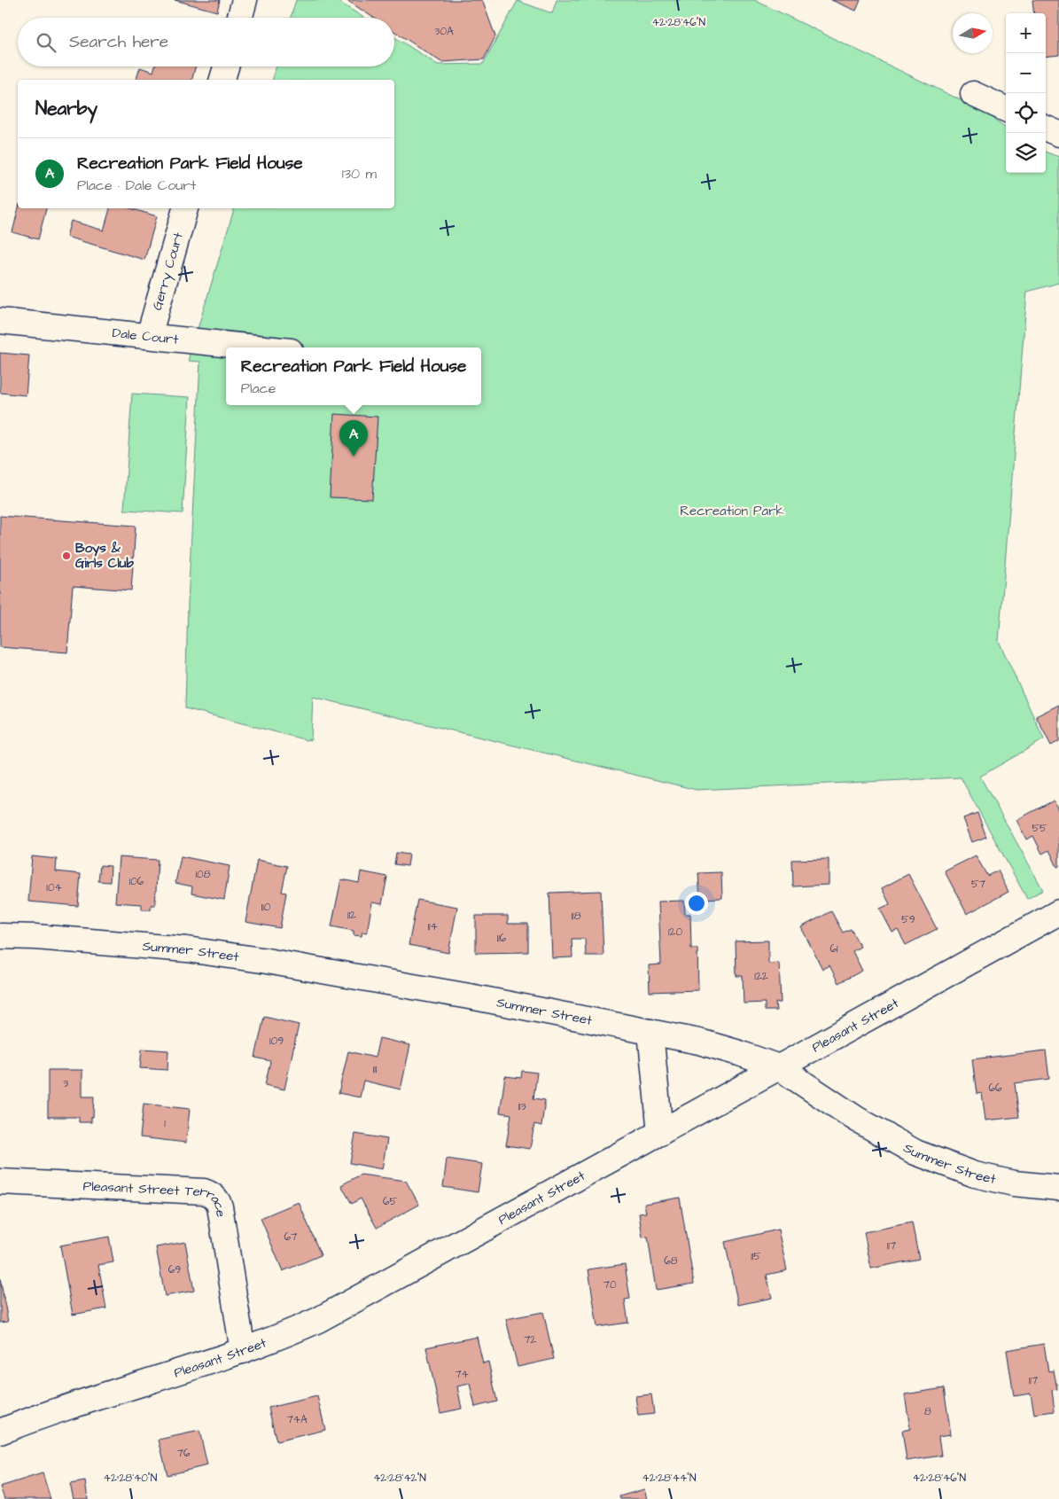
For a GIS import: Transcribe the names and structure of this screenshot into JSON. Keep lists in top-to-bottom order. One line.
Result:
{"streets":{"street":["Gerry Court","Dale Court","Summer Street","Pleasant Street","Pleasant Street Terrace"]},"crossings":[["Gerry Court","Dale Court"],["Summer Street","Pleasant Street"],["Pleasant Street","Pleasant Street Terrace"]],"parks":["Recreation Park"],"places":["Boys & Girls Club"],"house_numbers":["30A","55","108","106","57","104","110","112","118","59","114","120","116","61","122","109","111","3","66","113","1","65","67","117","115","68","69","70","72","74","117","8","74A","76"],"north":"right","page":{"map_buttons":["+","−"],"search":"Search here","heading":"Nearby","list":[{"mark":"A","name":"Recreation Park Field House","note":"Place · Dale Court","value":"130 m"}],"popup":["Recreation Park Field House","Place"],"pins":"A"},"coordinates":["42°28'46\"N","42°28'40\"N","42°28'42\"N","42°28'44\"N"]}
